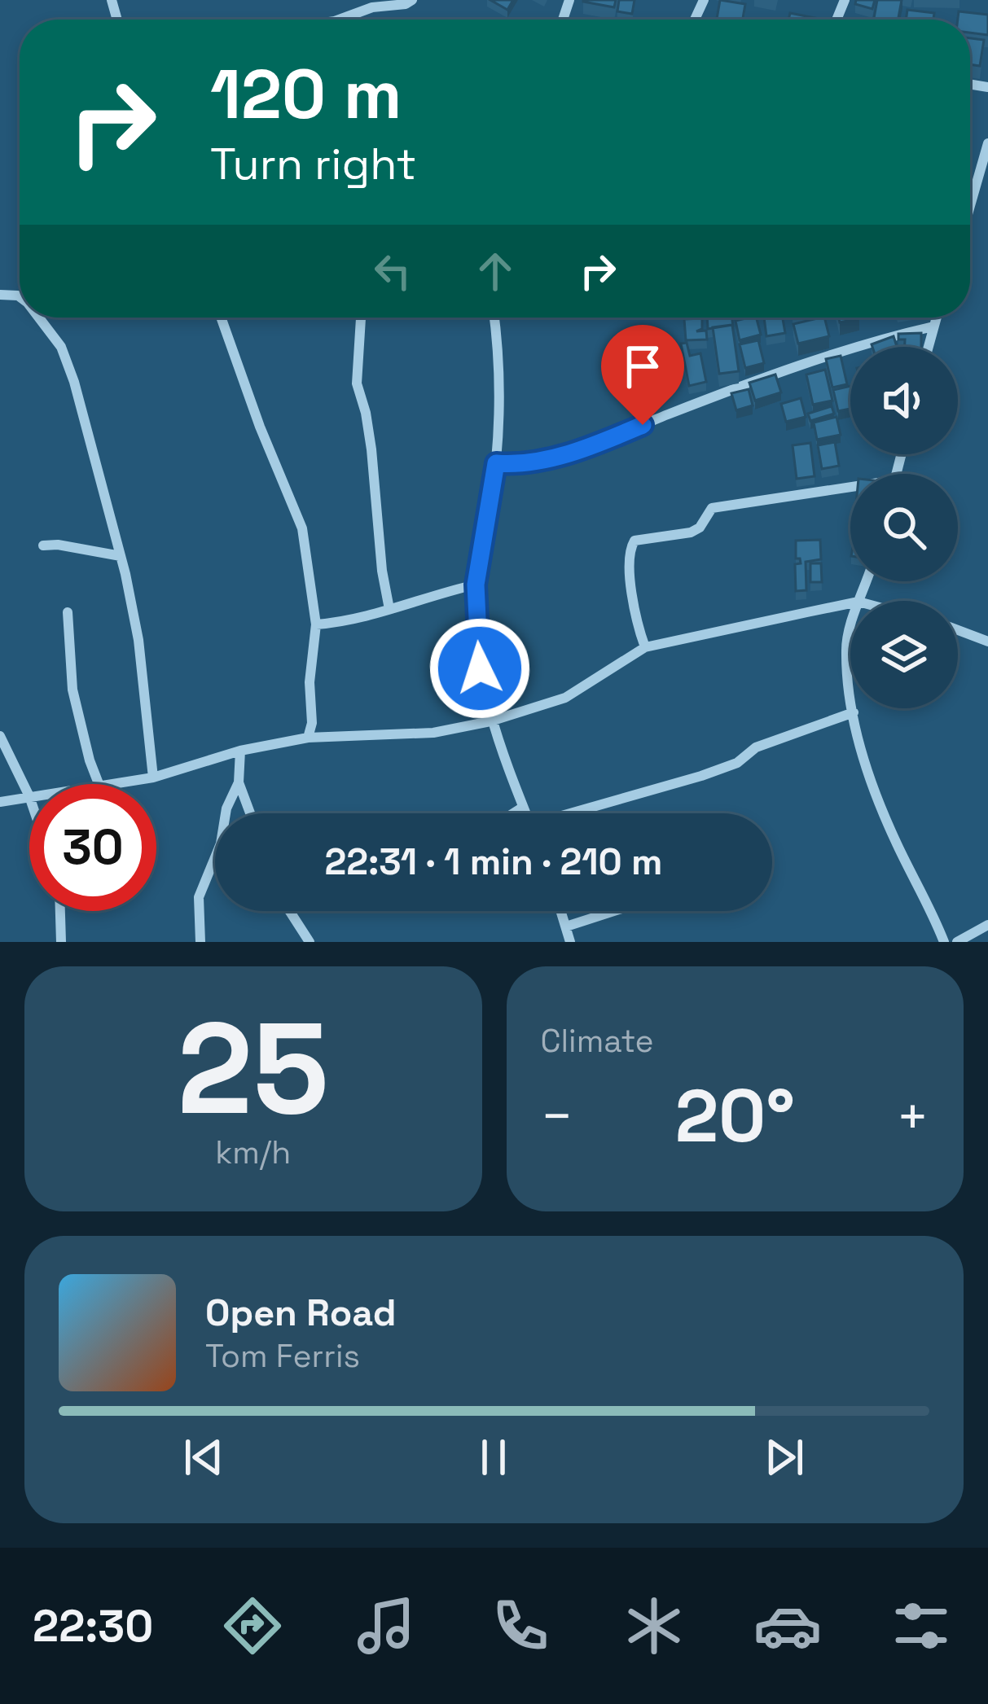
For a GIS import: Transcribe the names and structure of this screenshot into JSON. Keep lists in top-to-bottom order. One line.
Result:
{"page":{"turn":["120 m","Turn right"],"limit":"30","trip":"22:31 · 1 min · 210 m","tile":[["25","km/h"],"Climate"],"heat":["−","20°","+"],"song":["Open Road","Tom Ferris"],"tabs":"22:30"}}
